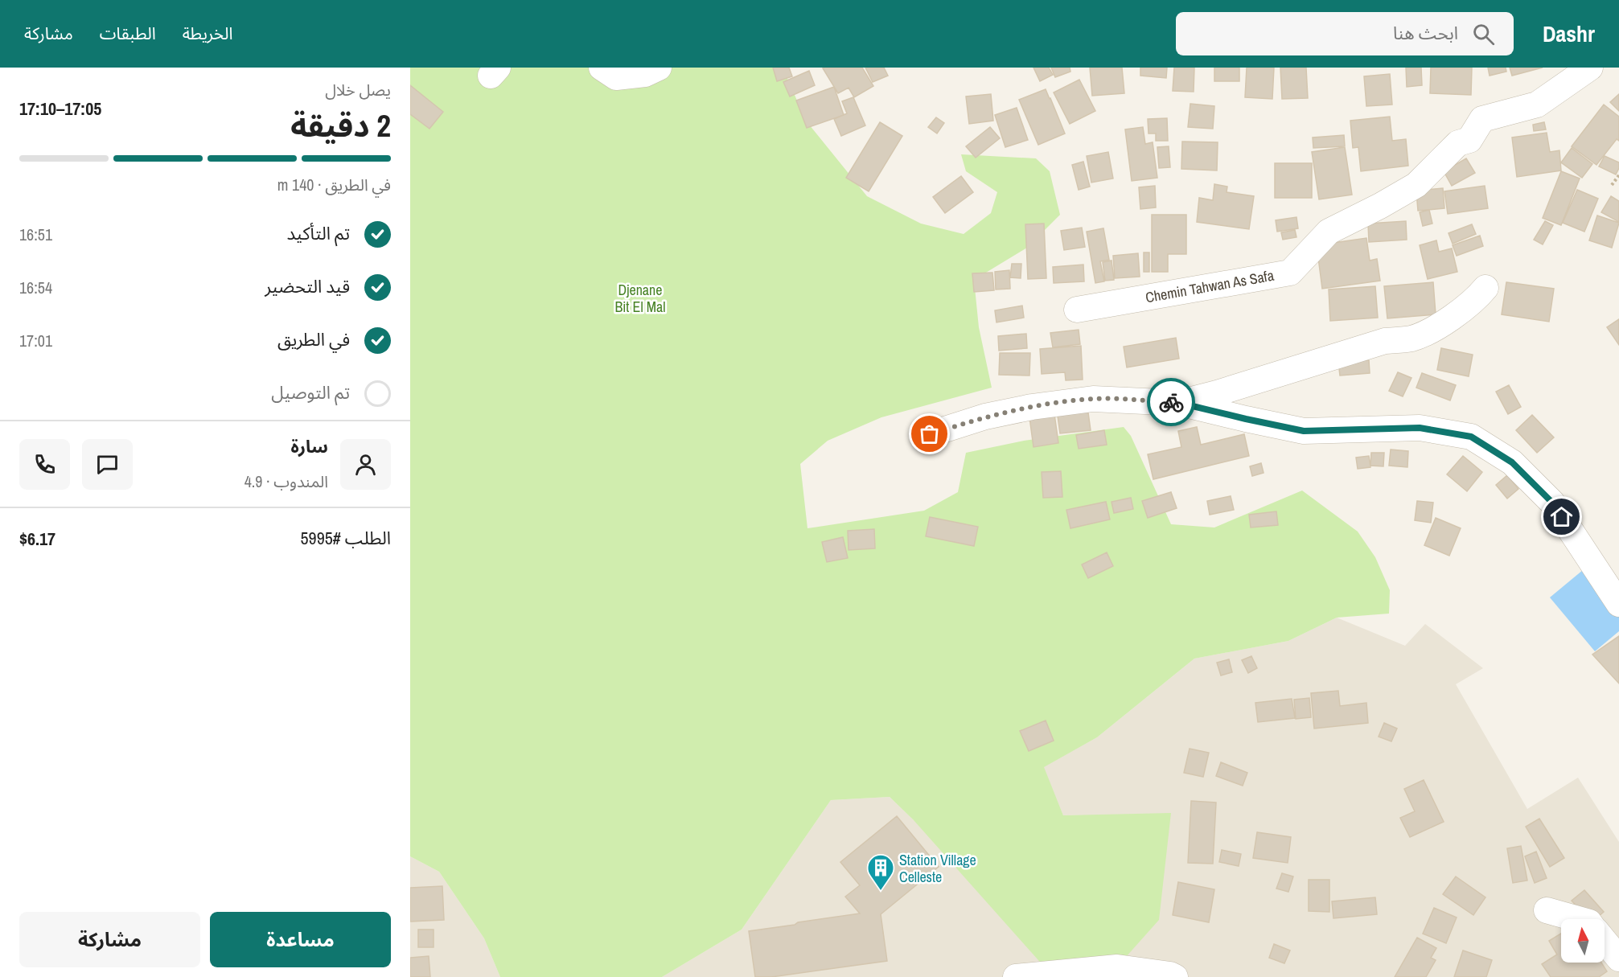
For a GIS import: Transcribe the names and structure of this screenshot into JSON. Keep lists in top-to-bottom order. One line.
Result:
{"streets":{"street":["Chemin Tahwan As Safa"]},"parks":["Djenane Bit El Mal"],"places":{"building":["Station Village Celleste"]},"north":"top","page":{"header":"Dashr","search":"ابحث هنا","nav":["الخريطة","الطبقات","مشاركة"],"heading":["2 دقيقة","يصل خلال","17:05–17:10"],"panel":["سارة","المندوب · 4.9","الطلب #5995","$6.17"],"bar":"في الطريق · 140 m","list":[["تم التأكيد","16:51"],["قيد التحضير","16:54"],["في الطريق","17:01"],"تم التوصيل"],"buttons":["مساعدة","مشاركة"]}}
